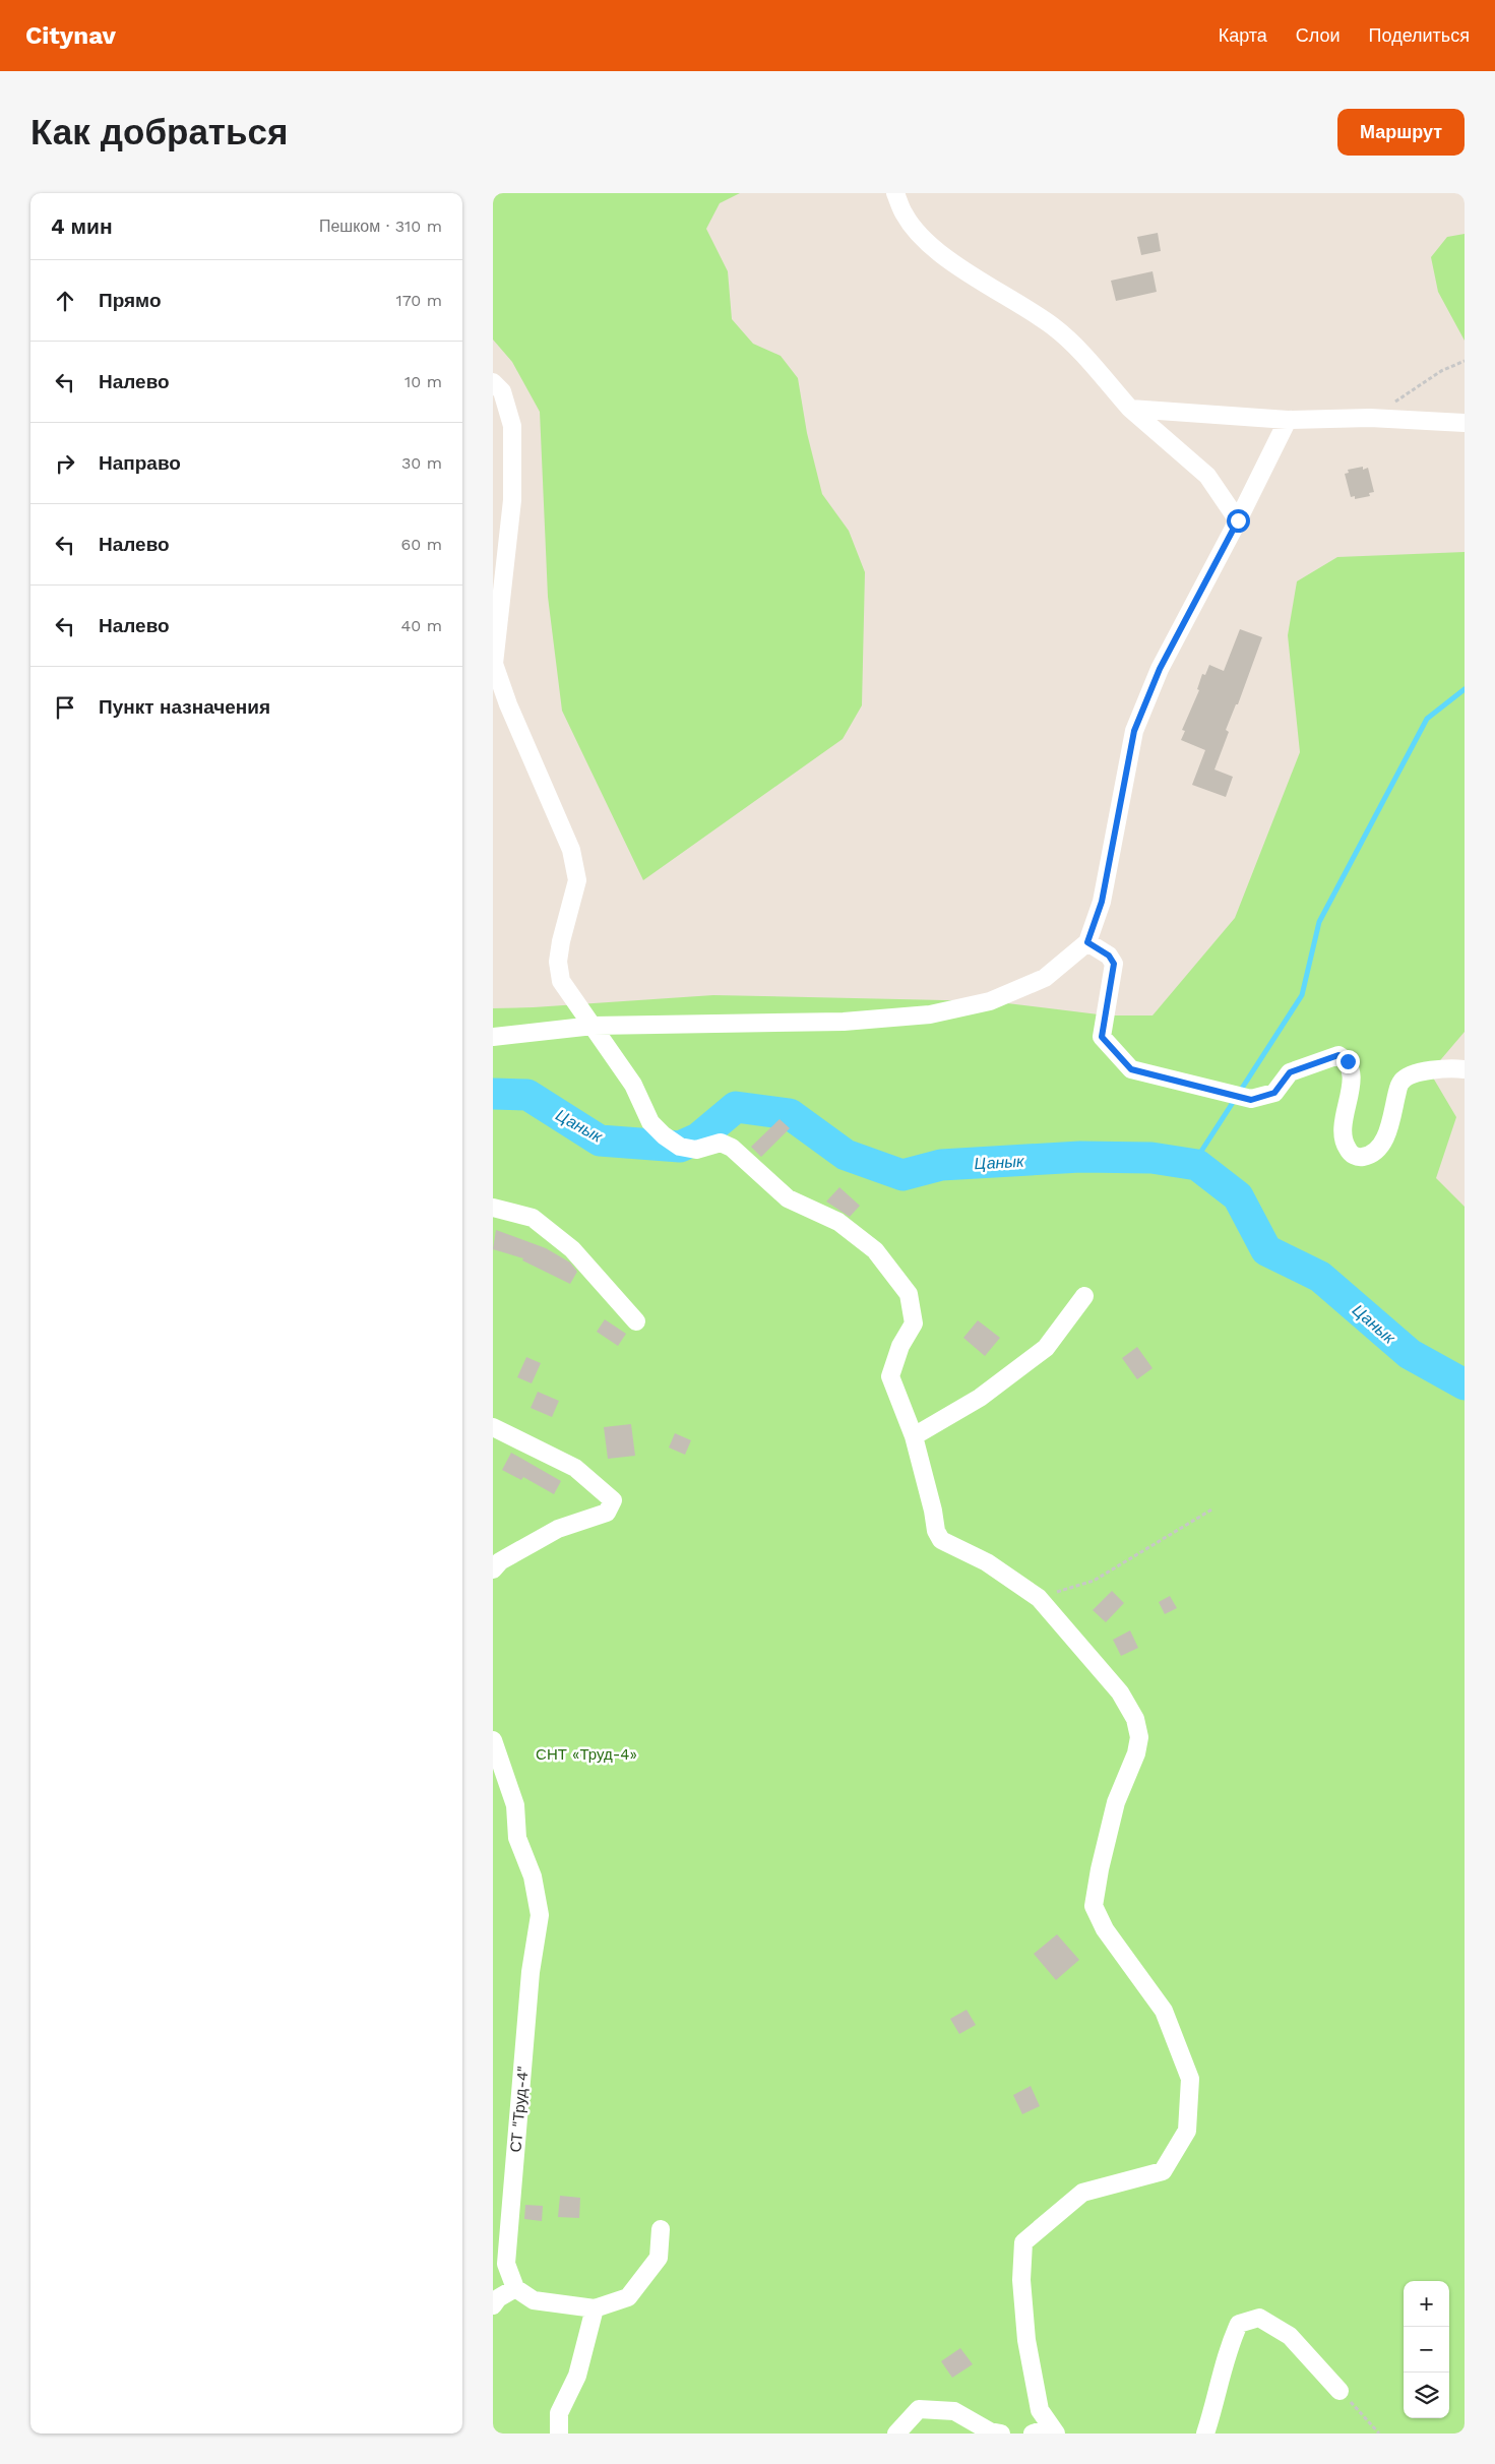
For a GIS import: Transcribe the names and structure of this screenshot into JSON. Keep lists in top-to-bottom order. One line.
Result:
{"streets":{"street":["СТ \"Труд-4\""]},"water":["Цанык"],"parks":["СНТ «Труд-4»"],"page":{"header":"Citynav","nav":["Карта","Слои","Поделиться"],"buttons":"Маршрут","title":"Как добраться","heading":["4 мин","Пешком · 310 m"],"list":[["Прямо","170 m"],["Налево","10 m"],["Направо","30 m"],["Налево","60 m"],["Налево","40 m"],"Пункт назначения"],"map_buttons":["+","−"]}}
